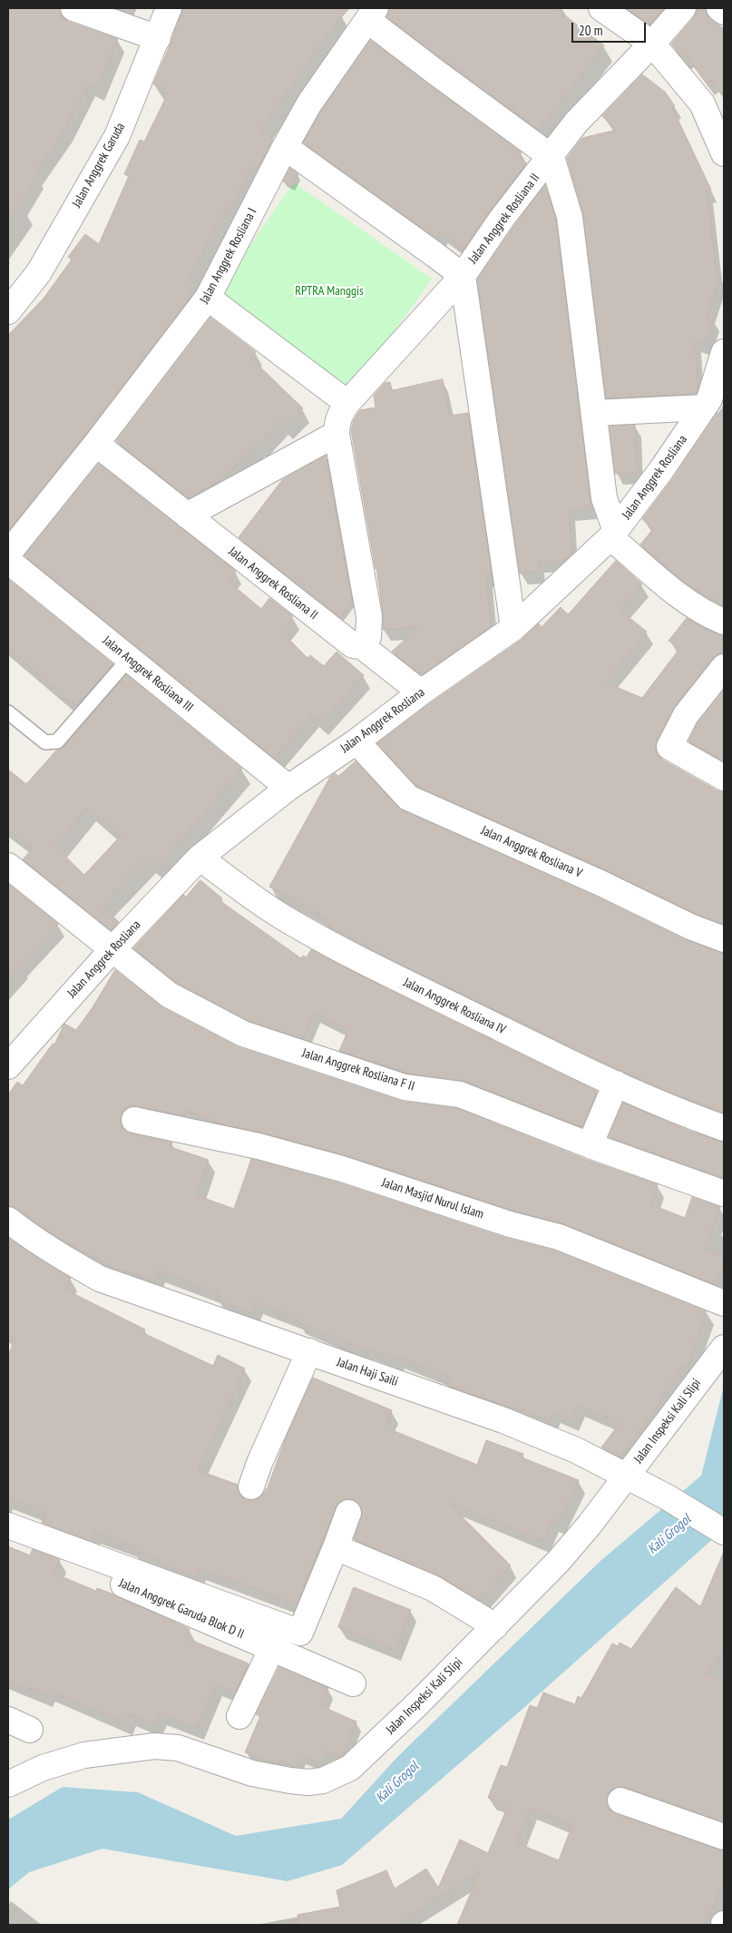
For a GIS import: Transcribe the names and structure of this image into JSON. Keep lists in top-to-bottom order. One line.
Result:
{"streets":{"street":["Jalan Anggrek Garuda","Jalan Anggrek Rosliana II","Jalan Anggrek Rosliana I","Jalan Anggrek Rosliana","Jalan Anggrek Rosliana III","Jalan Anggrek Rosliana V","Jalan Anggrek Rosliana IV","Jalan Anggrek Rosliana F II","Jalan Masjid Nurul Islam","Jalan Haji Saili","Jalan Inspeksi Kali Slipi","Jalan Anggrek Garuda Blok D II"]},"crossings":[["Jalan Anggrek Rosliana II","Jalan Anggrek Rosliana I"],["Jalan Anggrek Rosliana II","Jalan Anggrek Rosliana"],["Jalan Anggrek Rosliana","Jalan Anggrek Rosliana III"],["Jalan Anggrek Rosliana","Jalan Anggrek Rosliana V"],["Jalan Anggrek Rosliana","Jalan Anggrek Rosliana IV"],["Jalan Anggrek Rosliana","Jalan Anggrek Rosliana F II"],["Jalan Haji Saili","Jalan Inspeksi Kali Slipi"]],"water":["Kali Grogol"],"parks":["RPTRA Manggis"],"scale_bar":"20 m"}
